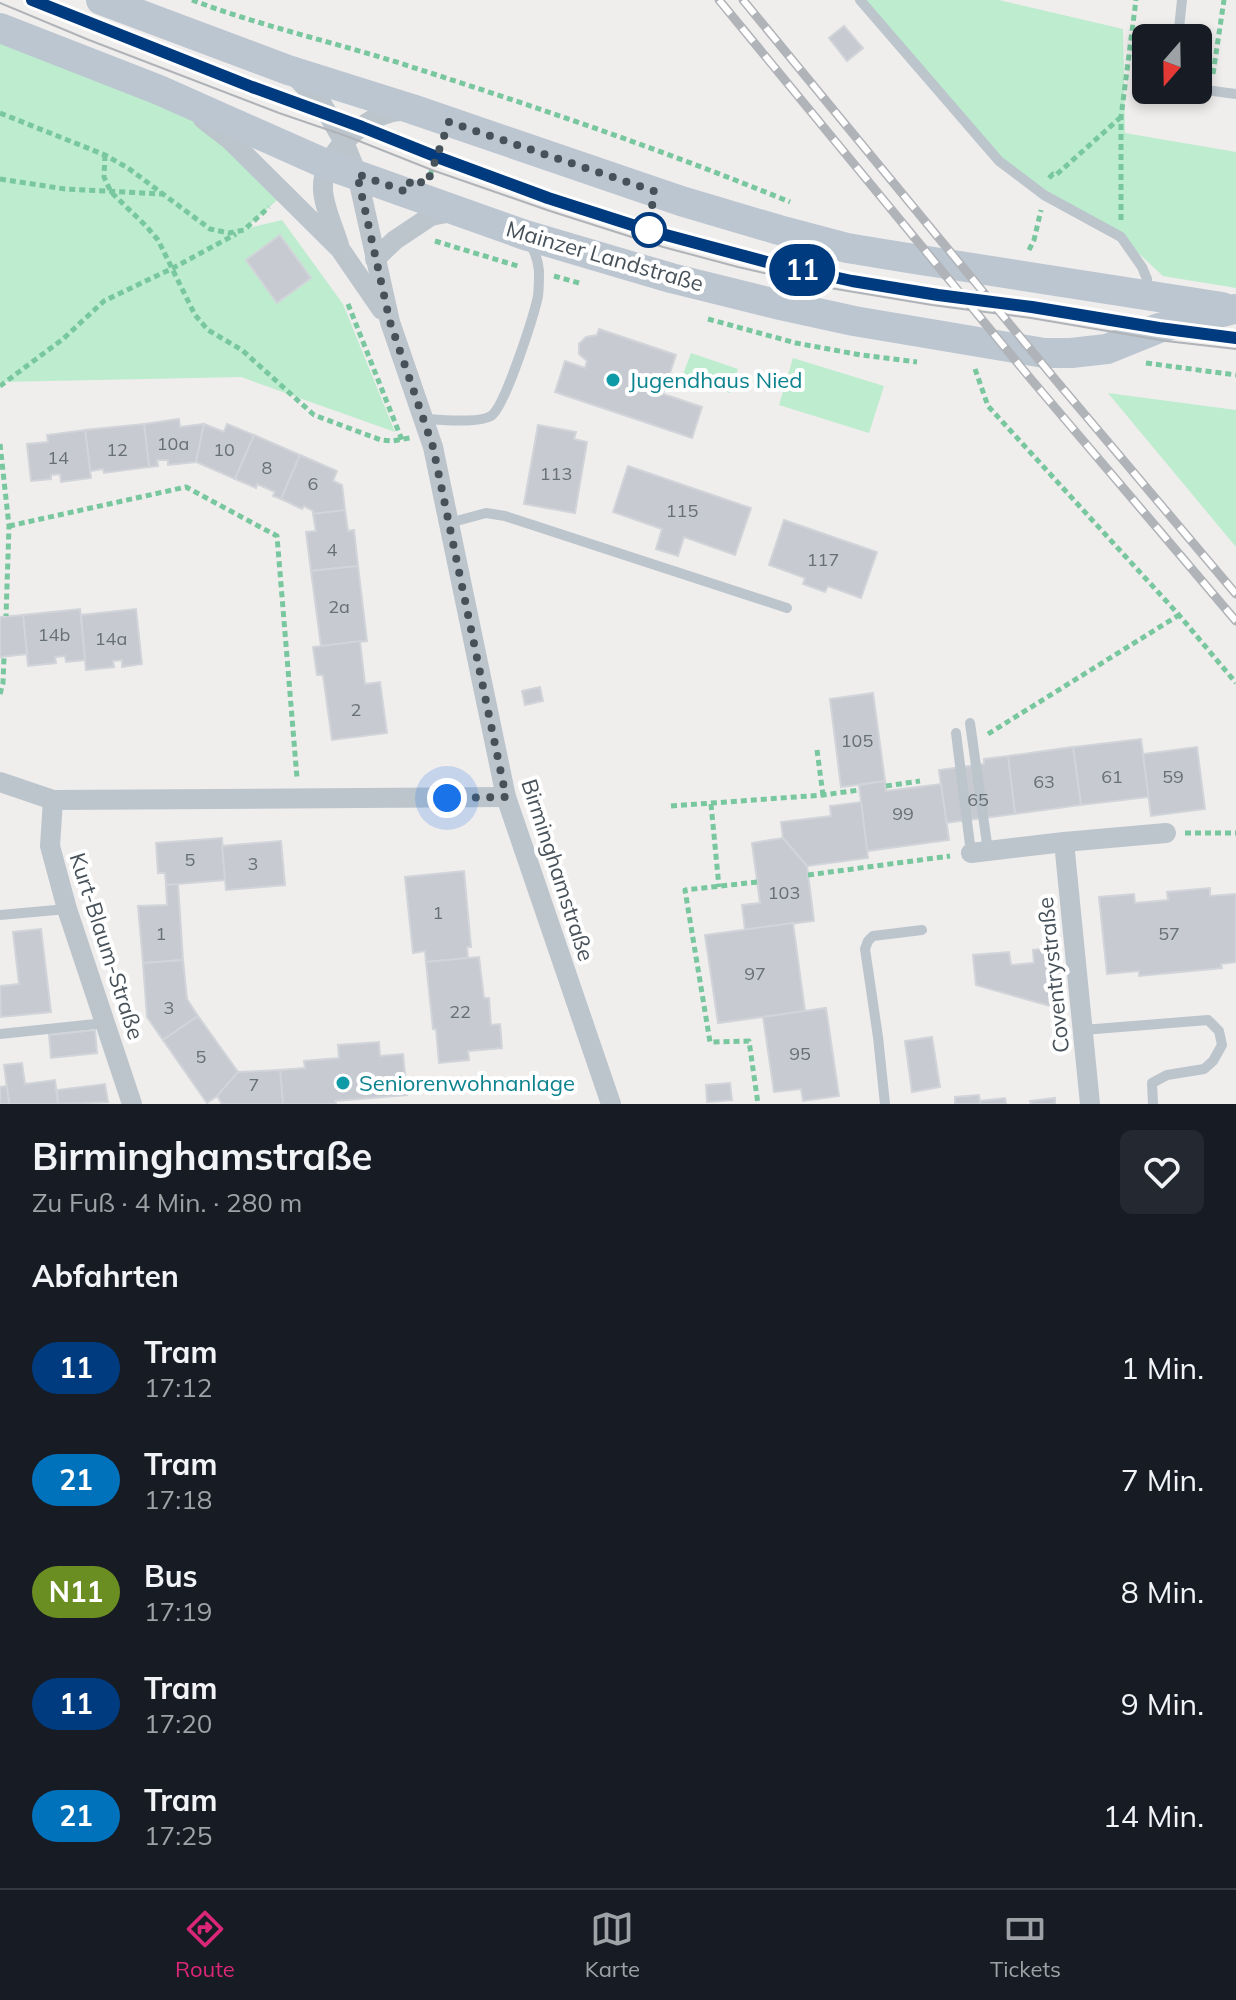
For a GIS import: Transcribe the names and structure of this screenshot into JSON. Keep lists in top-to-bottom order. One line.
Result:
{"streets":{"main road":["Mainzer Landstraße"],"street":["Birminghamstraße","Kurt-Blaum-Straße","Coventrystraße"]},"crossings":[["Mainzer Landstraße","Birminghamstraße"]],"places":["Jugendhaus Nied","Seniorenwohnanlage"],"lines":["tram line 11"],"house_numbers":["10a","12","10","14","8","113","6","115","4","117","2a","14b","14a","2","105","61","59","63","65","99","5","3","103","1","1","57","97","3","22","95","5","7"],"north":"bottom","page":{"on_map":"11","heading":[["Birminghamstraße","Zu Fuß · 4 Min. · 280 m"],"Abfahrten"],"list":[{"mark":"11","name":"Tram","note":"17:12","value":"1 Min."},{"mark":"21","name":"Tram","note":"17:18","value":"7 Min."},{"mark":"N11","name":"Bus","note":"17:19","value":"8 Min."},{"mark":"11","name":"Tram","note":"17:20","value":"9 Min."},{"mark":"21","name":"Tram","note":"17:25","value":"14 Min."}],"tabs":["Route","Karte","Tickets"]}}
